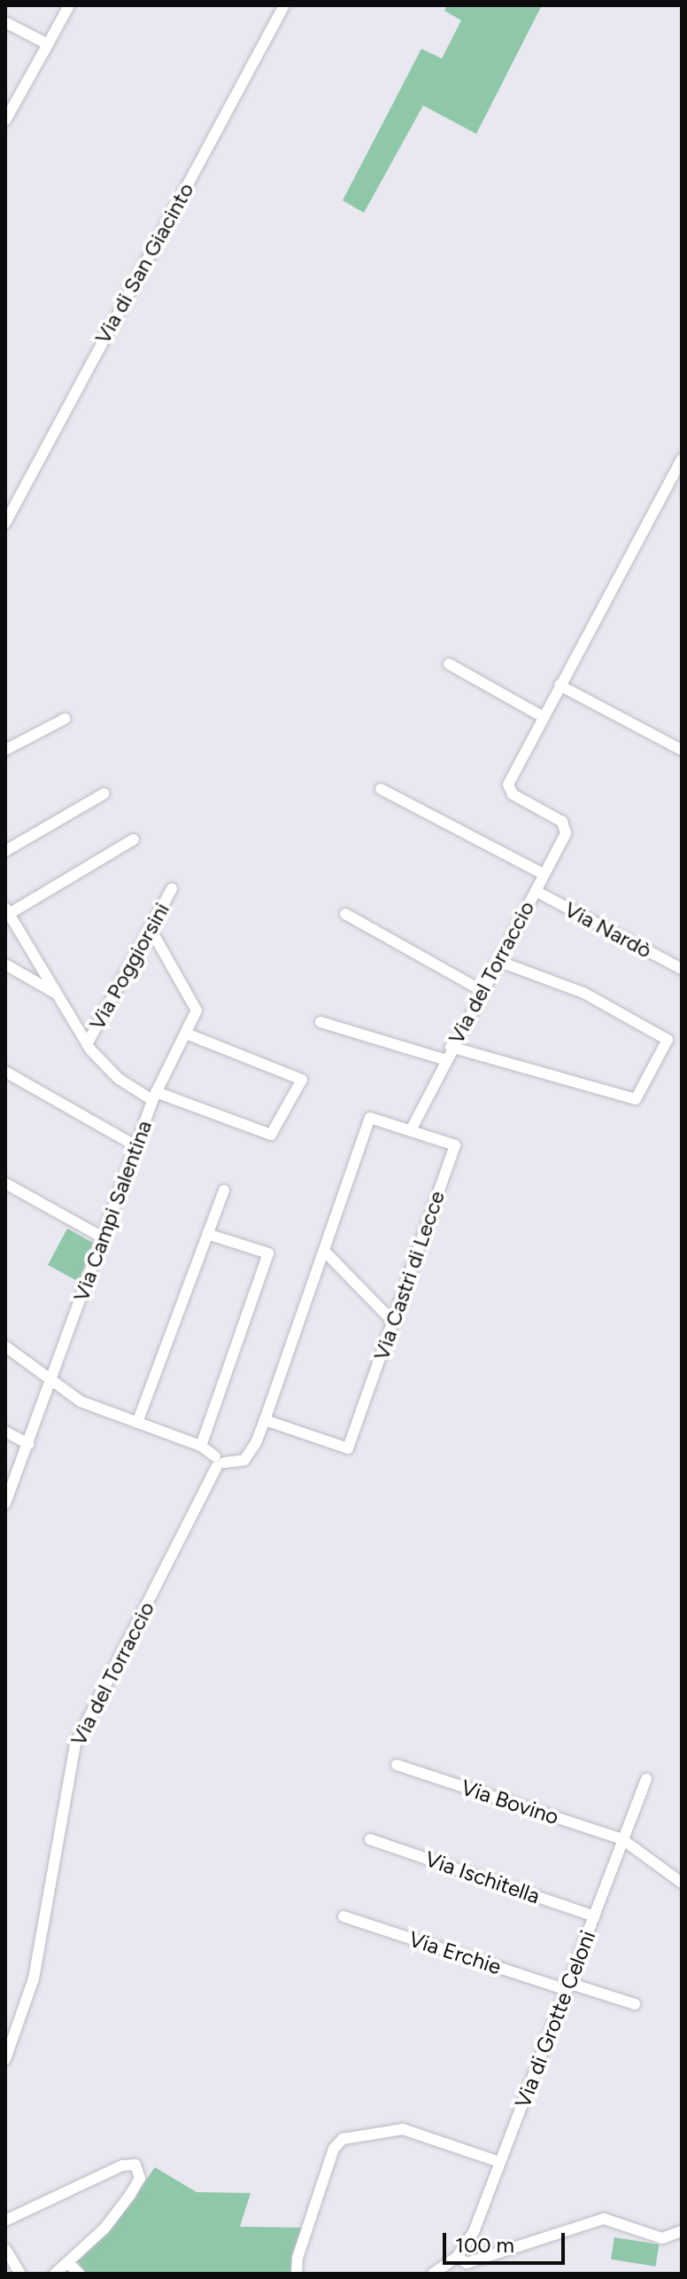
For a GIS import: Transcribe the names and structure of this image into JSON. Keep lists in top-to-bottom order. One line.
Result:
{"streets":{"street":["Via di San Giacinto","Via Nardò","Via Poggiorsini","Via del Torraccio","Via Campi Salentina","Via Castri di Lecce","Via Bovino","Via Ischitella","Via Erchie","Via di Grotte Celoni"]},"crossings":[["Via Nardò","Via del Torraccio"],["Via Poggiorsini","Via Campi Salentina"],["Via del Torraccio","Via Castri di Lecce"],["Via Bovino","Via di Grotte Celoni"],["Via Ischitella","Via di Grotte Celoni"],["Via Erchie","Via di Grotte Celoni"]],"scale_bar":"100 m"}
